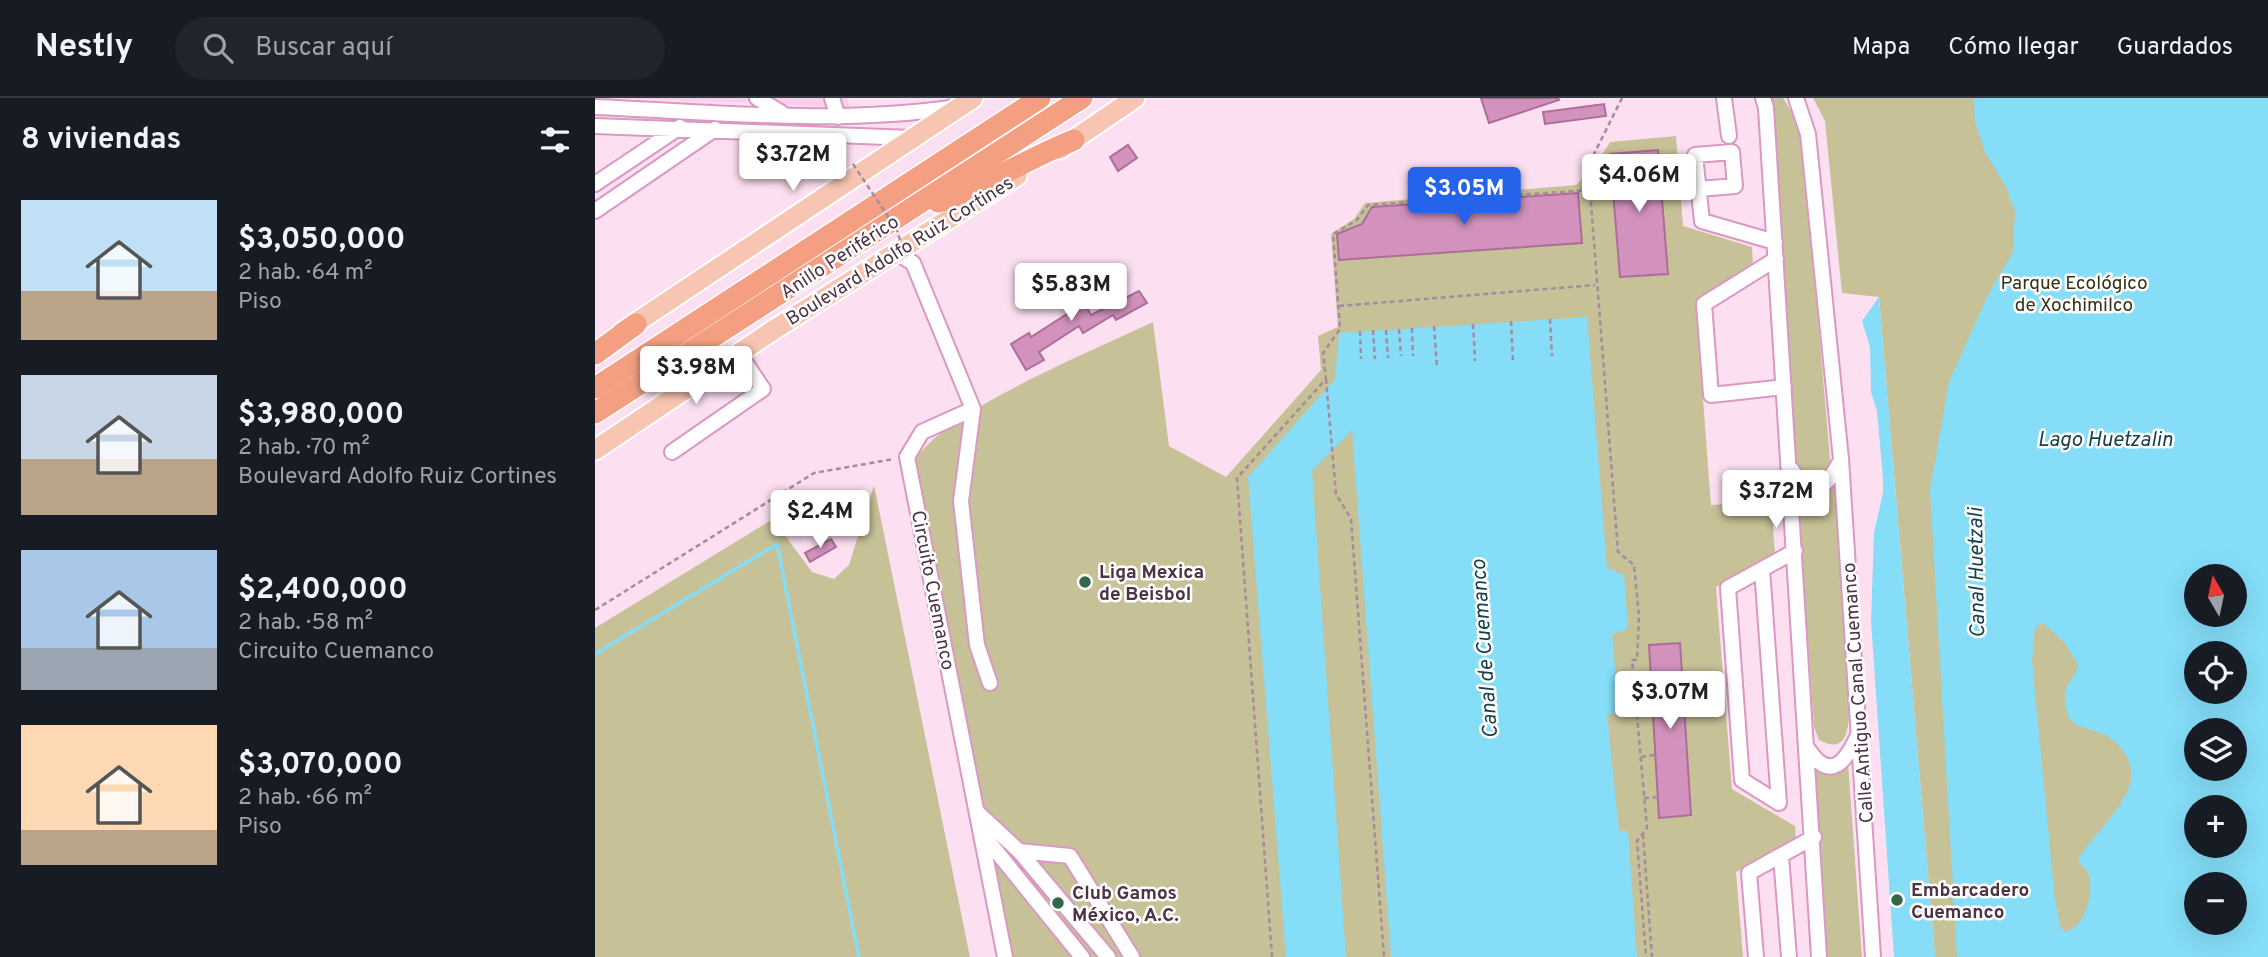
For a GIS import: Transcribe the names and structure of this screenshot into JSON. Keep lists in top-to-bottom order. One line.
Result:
{"streets":{"highway":["Anillo Periférico"],"main road":["Boulevard Adolfo Ruiz Cortines"],"street":["Circuito Cuemanco","Calle Antiguo Canal Cuemanco"]},"water":["Lago Huetzalin","Canal Huetzali","Canal de Cuemanco"],"parks":["Parque Ecológico de Xochimilco"],"places":["Liga Mexica de Beisbol","Embarcadero Cuemanco","Club Gamos México, A.C."],"north":"top","page":{"header":"Nestly","search":"Buscar aquí","nav":["Mapa","Cómo llegar","Guardados"],"heading":"8 viviendas","price":["$3.72M","$4.06M","$3.05M","$5.83M","$3.98M","$3.72M","$2.4M","$3.07M"],"list":[{"name":"$3,050,000","note":"2 hab. · 64 m² · Piso"},{"name":"$3,980,000","note":"2 hab. · 70 m² · Boulevard Adolfo Ruiz Cortines"},{"name":"$2,400,000","note":"2 hab. · 58 m² · Circuito Cuemanco"},{"name":"$3,070,000","note":"2 hab. · 66 m² · Piso"}],"map_buttons":["+","−"]}}
